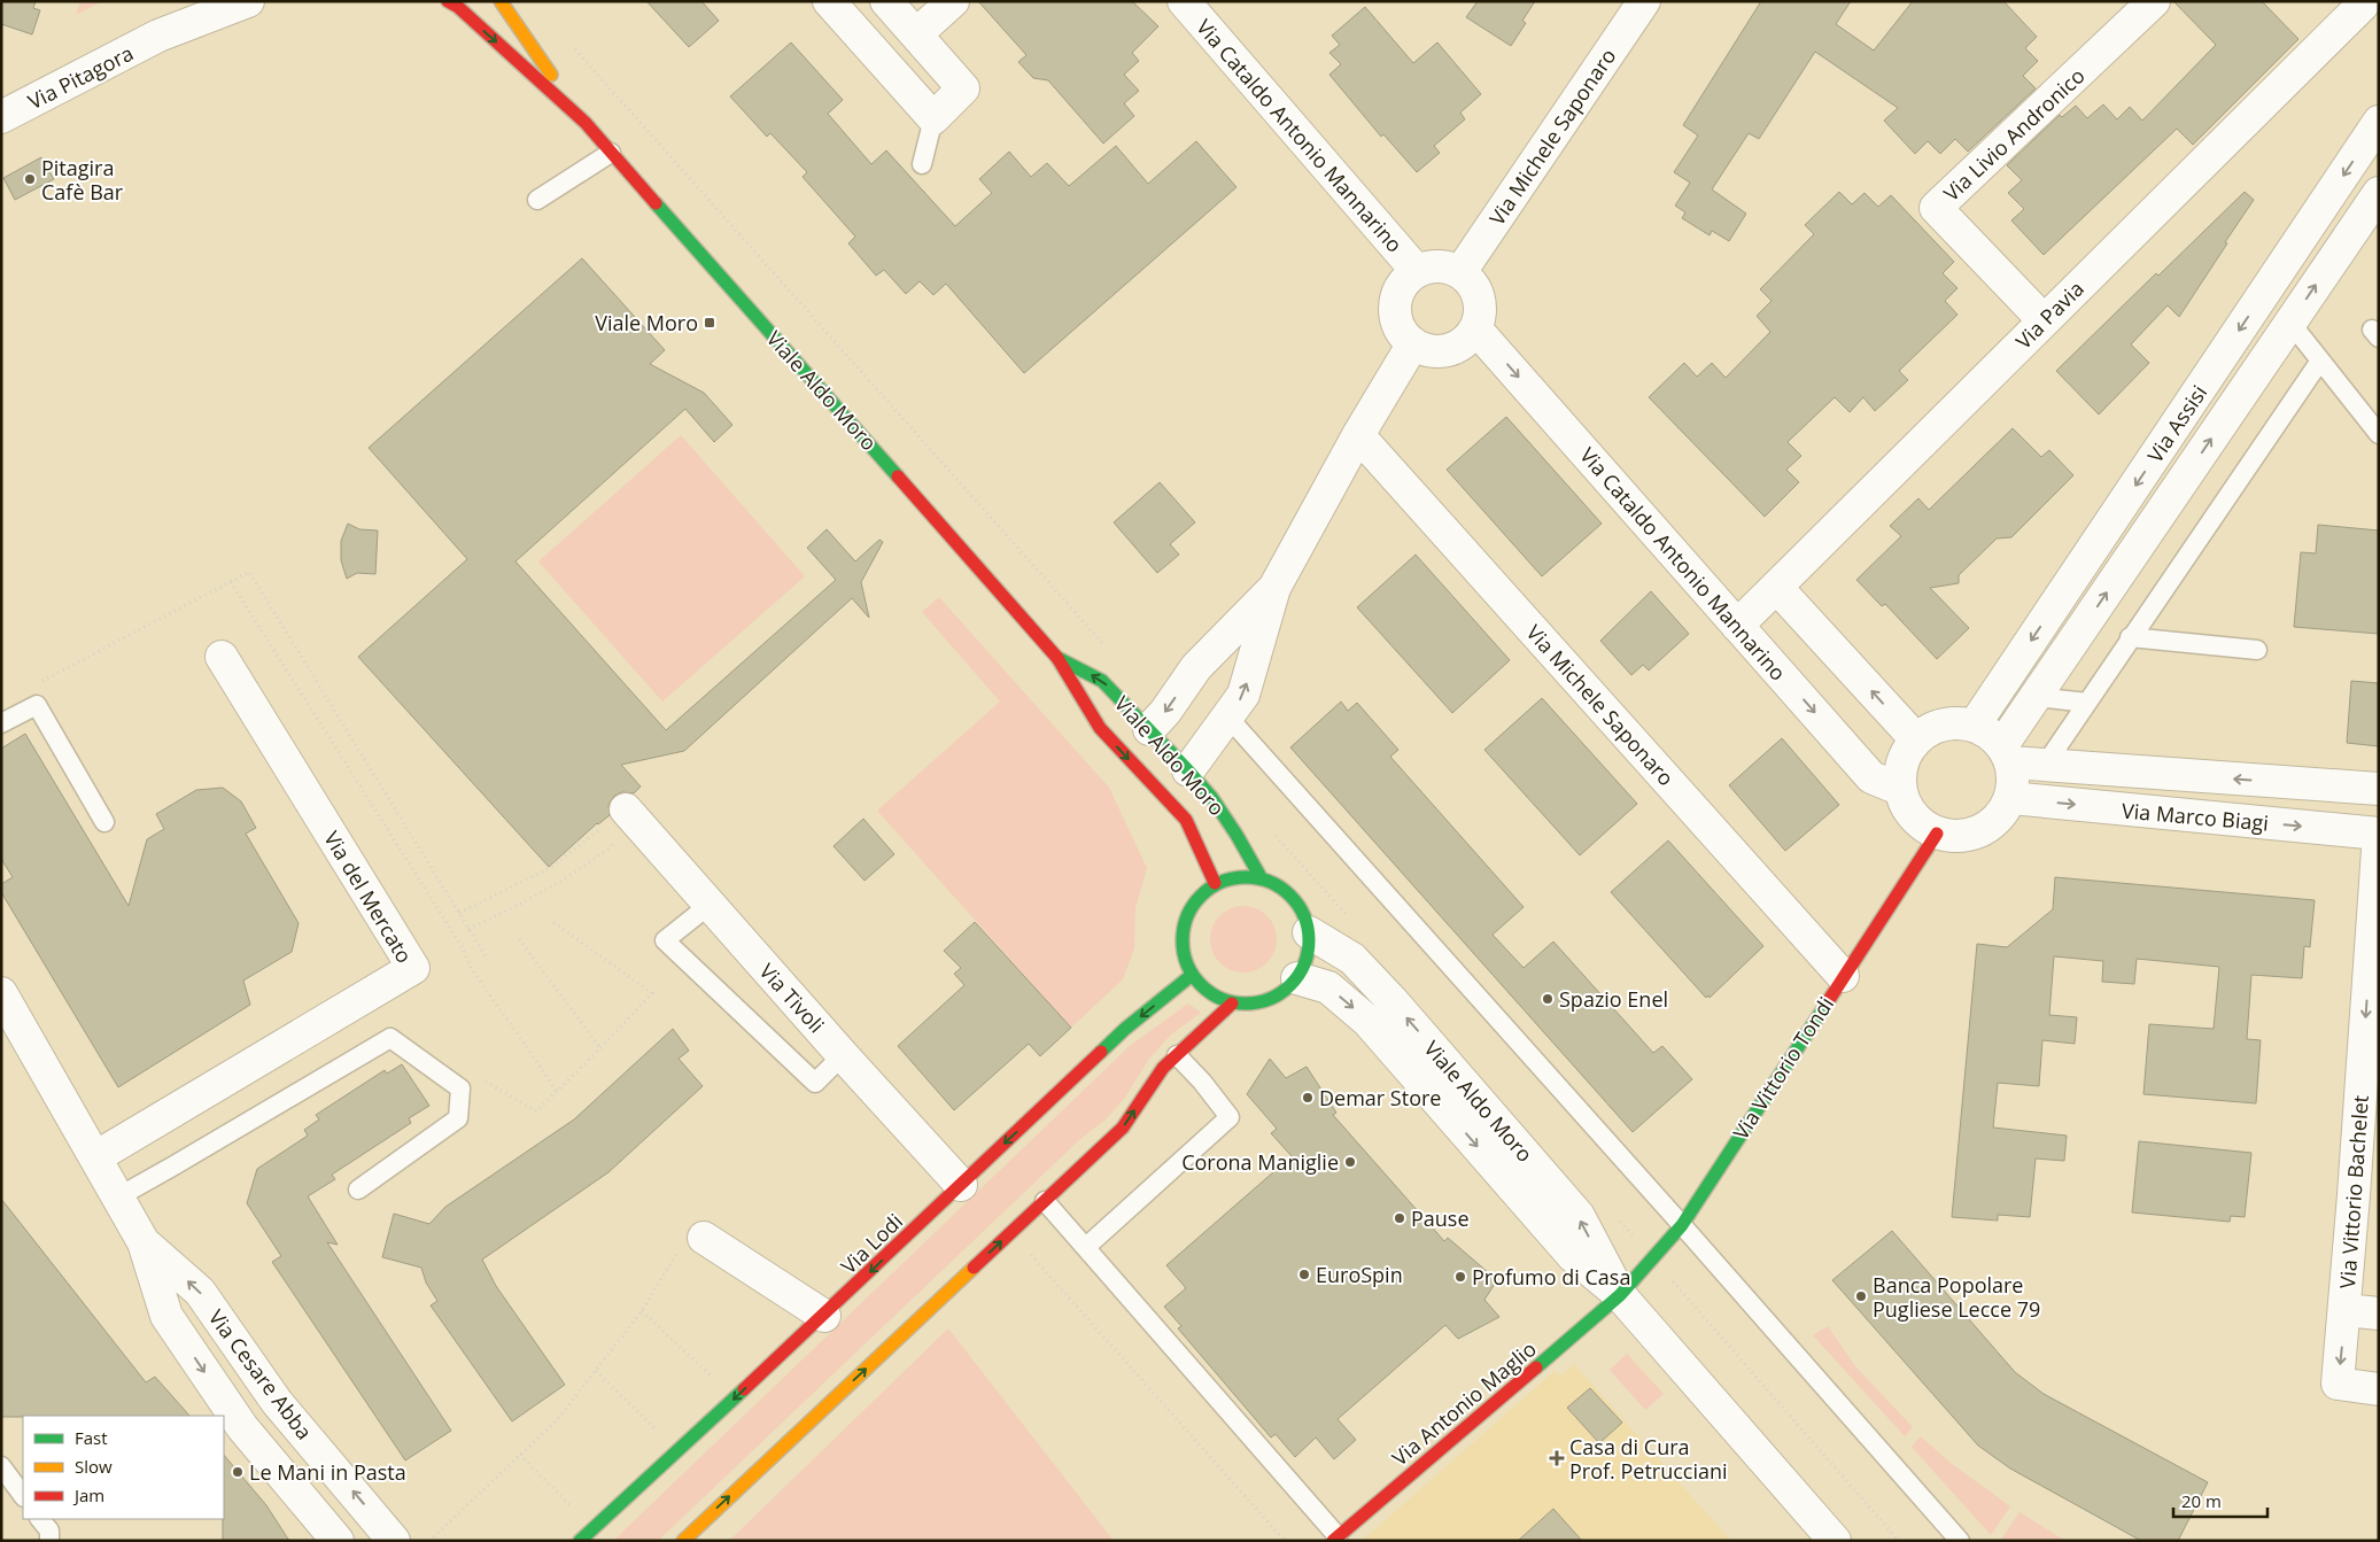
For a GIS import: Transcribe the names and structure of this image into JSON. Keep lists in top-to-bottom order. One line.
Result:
{"streets":{"street":["Via Pitagora","Via Livio Andronico","Via Cataldo Antonio Mannarino","Via Michele Saponaro","Via Pavia","Viale Aldo Moro","Via Assisi","Via Marco Biagi","Via del Mercato","Via Tivoli","Via Vittorio Tondi","Via Vittorio Bachelet","Via Lodi","Via Cesare Abba","Via Antonio Maglio"]},"crossings":[["Via Livio Andronico","Via Pavia"],["Via Cataldo Antonio Mannarino","Via Michele Saponaro"],["Via Cataldo Antonio Mannarino","Via Pavia"],["Via Cataldo Antonio Mannarino","Via Assisi"],["Via Cataldo Antonio Mannarino","Via Marco Biagi"],["Via Cataldo Antonio Mannarino","Via Vittorio Tondi"],["Via Michele Saponaro","Via Vittorio Tondi"],["Viale Aldo Moro","Via Vittorio Tondi"],["Viale Aldo Moro","Via Lodi"],["Viale Aldo Moro","Via Antonio Maglio"],["Via Assisi","Via Marco Biagi"],["Via Assisi","Via Vittorio Tondi"],["Via Marco Biagi","Via Vittorio Tondi"],["Via Marco Biagi","Via Vittorio Bachelet"],["Via del Mercato","Via Cesare Abba"],["Via Tivoli","Via Lodi"],["Via Vittorio Tondi","Via Antonio Maglio"]],"one_way":["Via Vittorio Bachelet"],"places":{"other":["Pitagira Cafè Bar","Spazio Enel","Demar Store","Corona Maniglie","Pause","EuroSpin","Profumo di Casa","Banca Popolare Pugliese Lecce 79","Le Mani in Pasta"],"transit":["Viale Moro"],"health":["Casa di Cura Prof. Petrucciani"]},"legend":["Fast","Slow","Jam"],"scale_bar":"20 m"}
